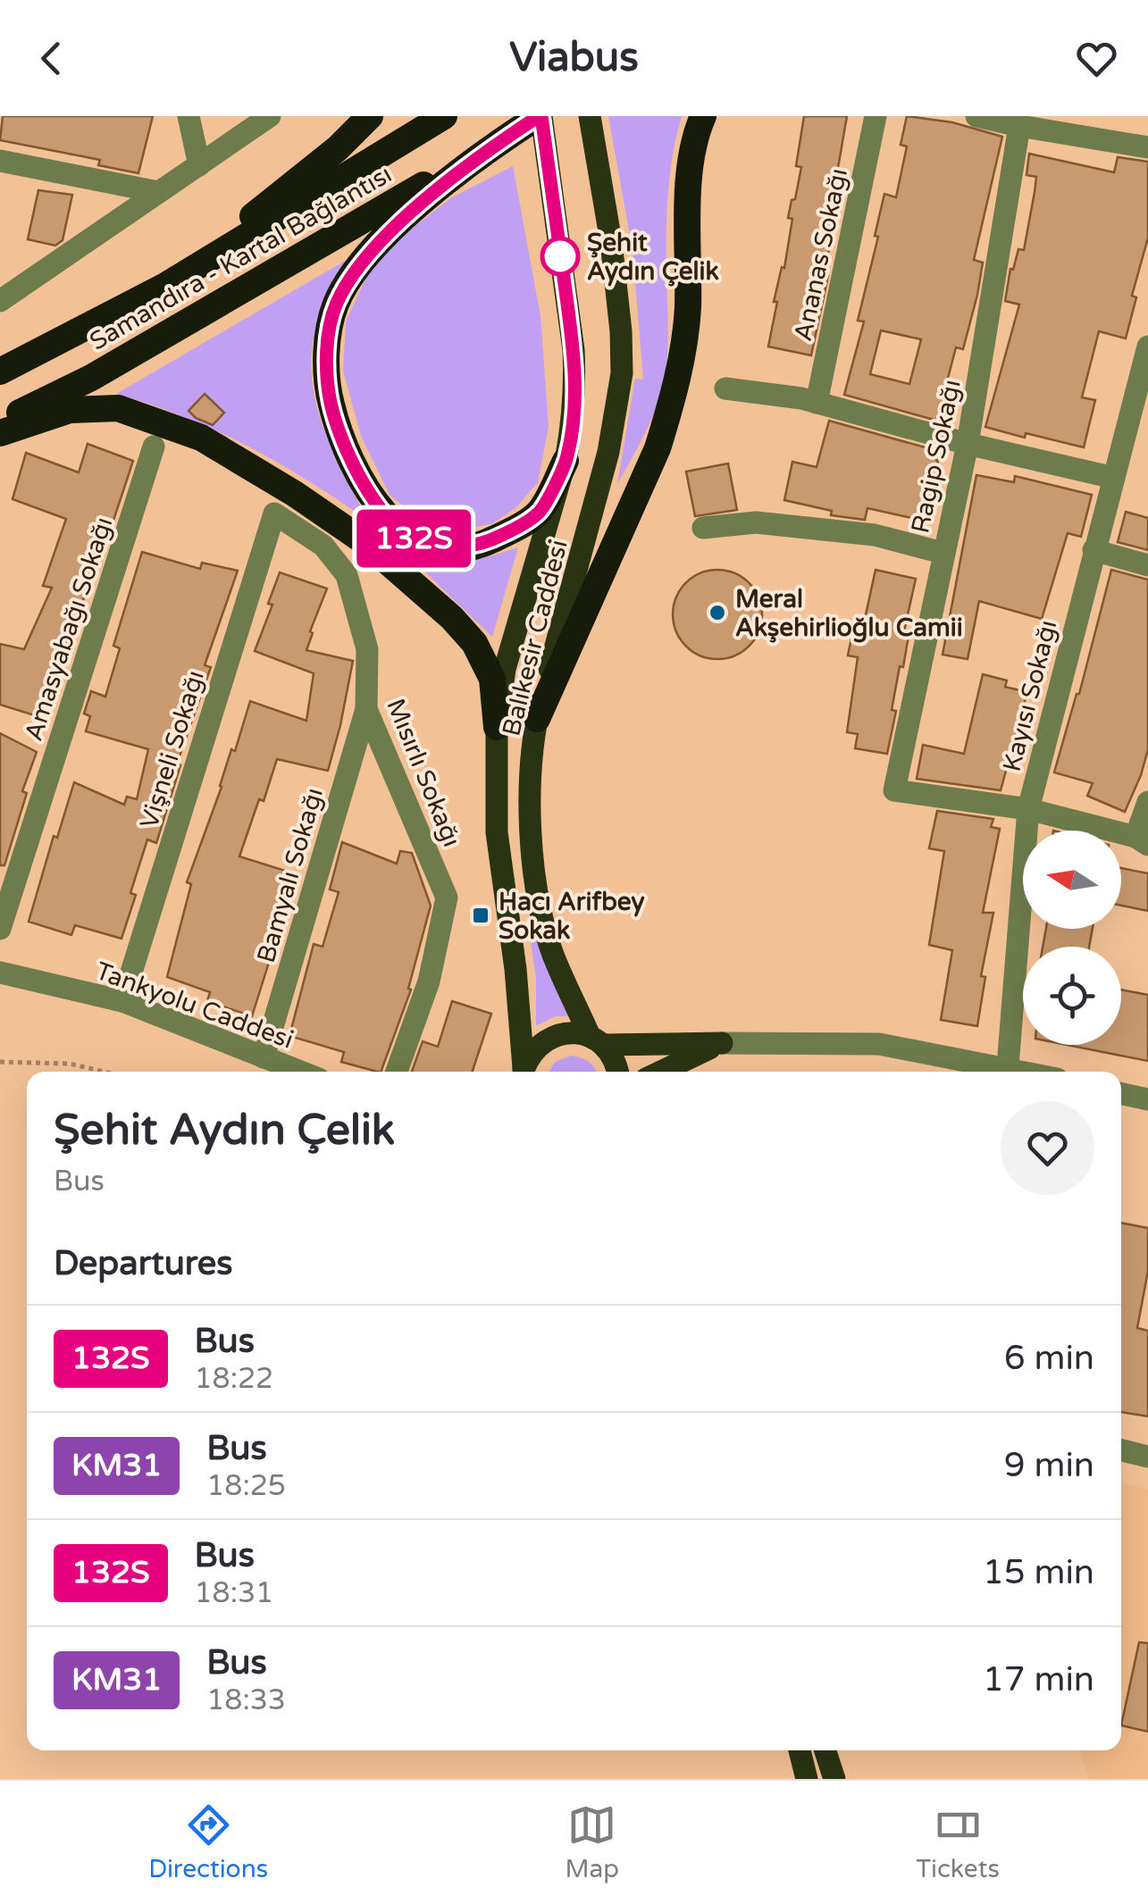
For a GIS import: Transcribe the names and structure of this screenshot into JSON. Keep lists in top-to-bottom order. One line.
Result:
{"streets":{"highway":["Samandıra - Kartal Bağlantısı"],"main road":["Balıkesir Caddesi"],"street":["Ananas Sokağı","Ragip Sokağı","Amasyabağı Sokağı","Kayısı Sokağı","Vişneli Sokağı","Mısırlı Sokağı","Bamyalı Sokağı","Tankyolu Caddesi"]},"crossings":[["Ragip Sokağı","Kayısı Sokağı"],["Vişneli Sokağı","Mısırlı Sokağı"],["Vişneli Sokağı","Tankyolu Caddesi"],["Mısırlı Sokağı","Bamyalı Sokağı"],["Bamyalı Sokağı","Tankyolu Caddesi"]],"places":{"other":["Şehit Aydın Çelik","Meral Akşehirlioğlu Camii"],"transit":["Hacı Ari̇fbey Sokak"]},"lines":["bus line 132S"],"north":"left","page":{"header":"Viabus","on_map":"132S","heading":[["Şehit Aydın Çelik","Bus"],"Departures"],"list":[{"mark":"132S","name":"Bus","note":"18:22","value":"6 min"},{"mark":"KM31","name":"Bus","note":"18:25","value":"9 min"},{"mark":"132S","name":"Bus","note":"18:31","value":"15 min"},{"mark":"KM31","name":"Bus","note":"18:33","value":"17 min"}],"tabs":["Directions","Map","Tickets"]}}
